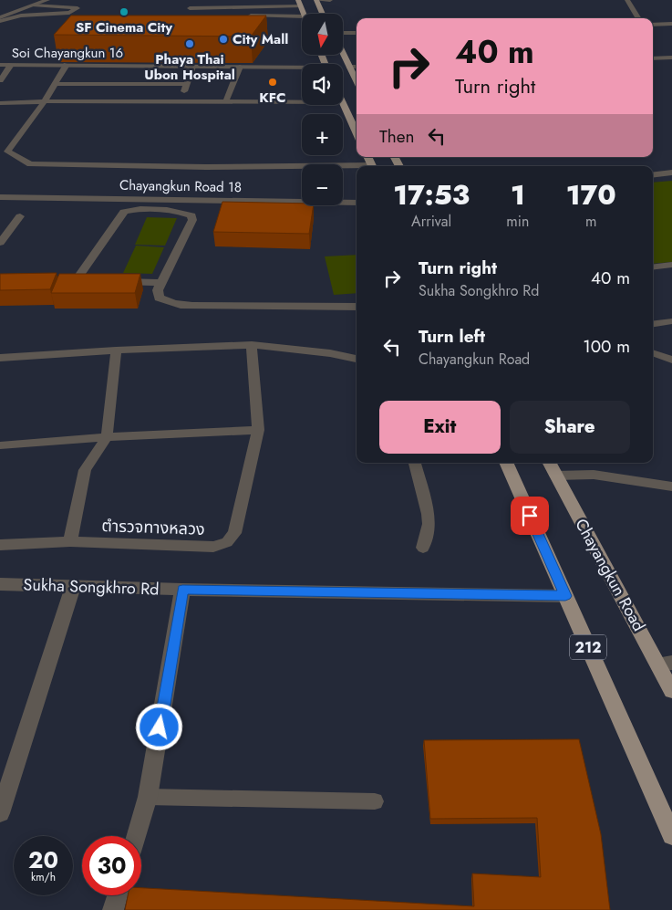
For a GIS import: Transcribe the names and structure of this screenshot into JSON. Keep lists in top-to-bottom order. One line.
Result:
{"streets":{"main road":["Chayangkun Road","212"],"street":["Soi Chayangkun 16","Chayangkun Road 18","Sukha Songkhro Rd"],"lane":["ตำรวจทางหลวง"]},"crossings":[["Sukha Songkhro Rd","212"]],"places":["SF Cinema City","City Mall","Phaya Thai Ubon Hospital","KFC"],"north":"bottom","page":{"map_buttons":["+","−"],"turn":["40 m","Turn right"],"then":"Then","eta":["17:53","Arrival","1","min","170","m"],"list":[{"name":"Turn right","note":"Sukha Songkhro Rd","value":"40 m"},{"name":"Turn left","note":"Chayangkun Road","value":"100 m"}],"buttons":["Exit","Share"],"speed":"20 km/h","limit":"30"}}
